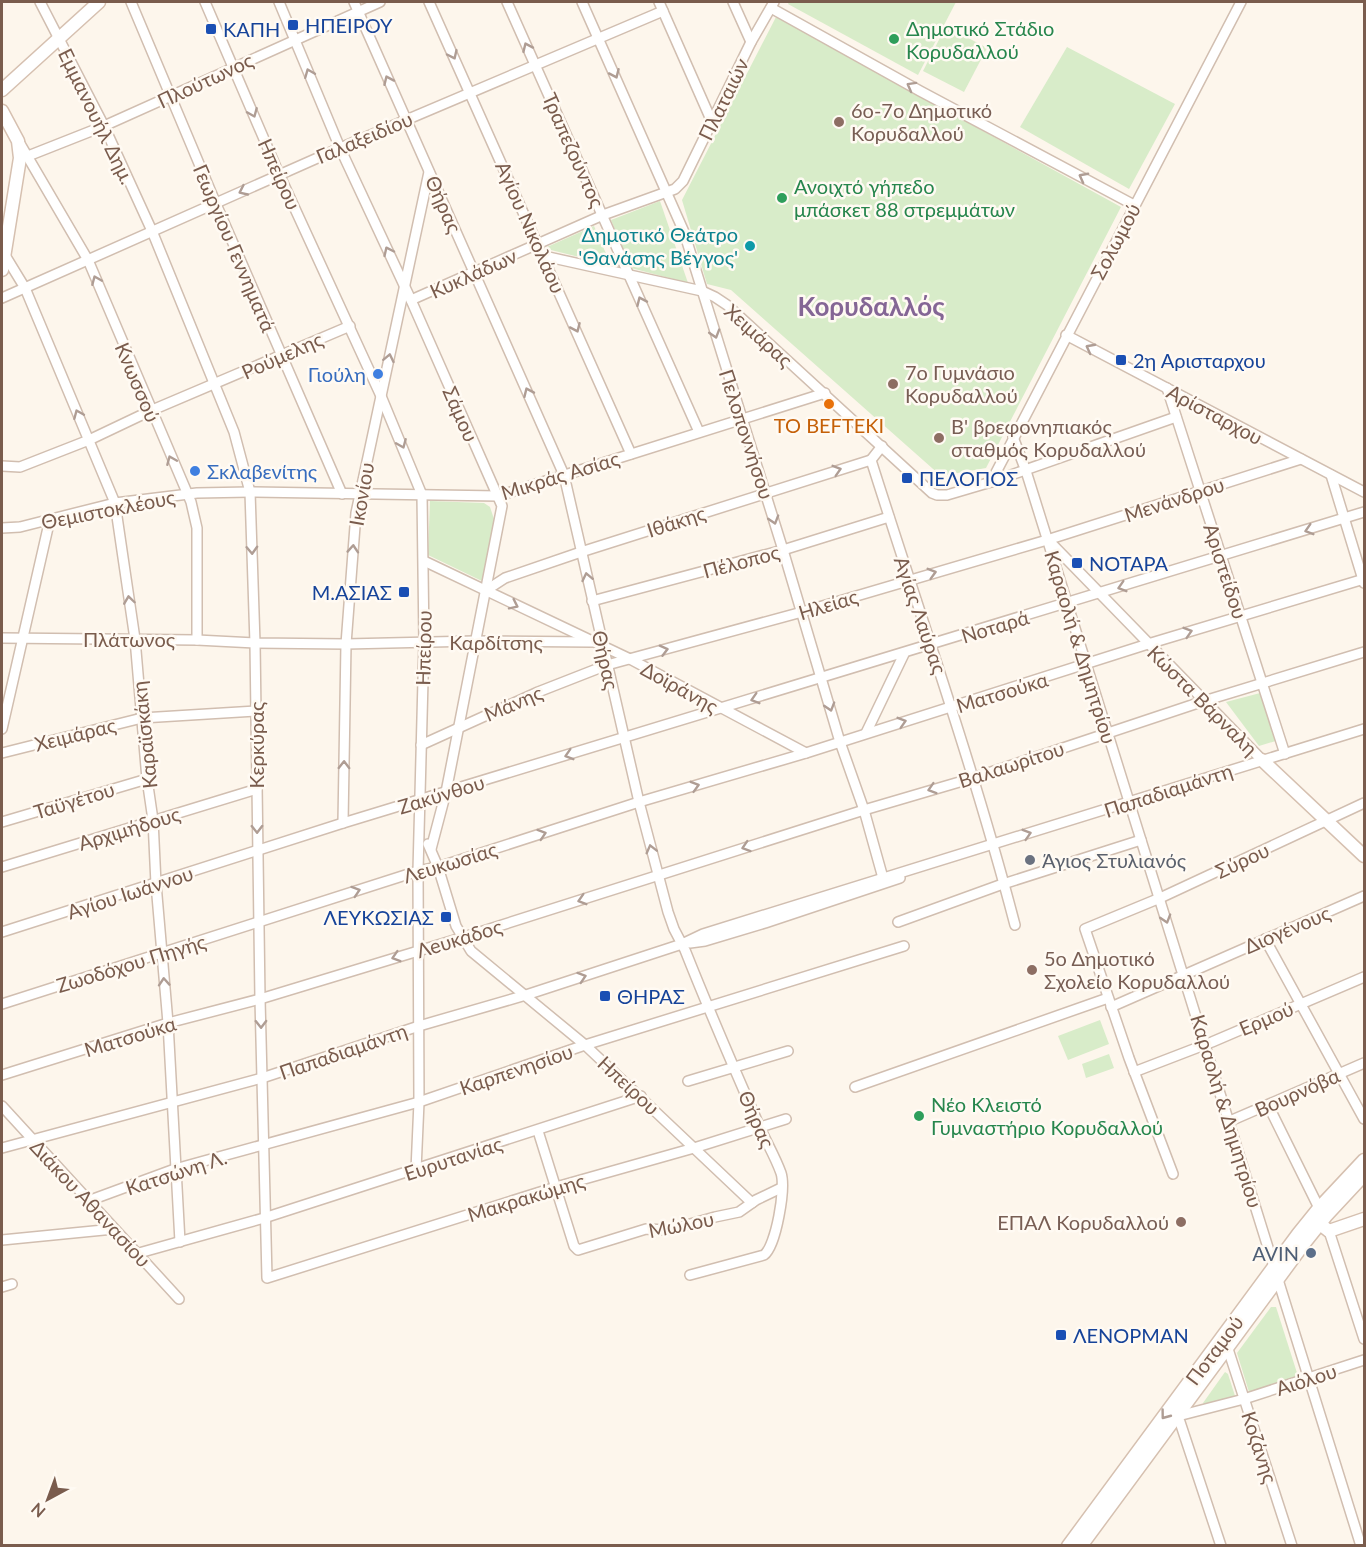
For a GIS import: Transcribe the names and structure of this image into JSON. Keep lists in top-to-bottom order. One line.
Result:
{"streets":{"street":["Πλούτωνος","Πλαταιών","Εμμανουήλ Δημ.","Γαλαξειδίου","Τραπεζούντος","Ηπείρου","Θήρας","Αγίου Νικολάου","Σολωμού","Γεωργίου Γεννηματά","Κυκλάδων","Χειμάρας","Ρούμελης","Κνωσσού","Σάμου","Αρίσταρχου","Πελοποννήσου","Μικράς Ασίας","Ικονίου","Μενάνδρου","Θεμιστοκλέους","Ιθάκης","Πέλοπος","Αριστείδου","Ηλείας","Αγίας Λαύρας","Νοταρά","Πλάτωνος","Καρδίτσης","Καραολή & Δημητρίου","Δοϊράνης","Ματσούκα","Κώστα Βάρναλη","Μάνης","Καραϊσκάκη","Κερκύρας","Βαλαωρίτου","Παπαδιαμάντη","Ζακύνθου","Ταϋγέτου","Αρχιμήδους","Σύρου","Λευκωσίας","Αγίου Ιωάννου","Διογένους","Λeυκάδος","Ζωοδόχου Πηγής","Ερμού","Καρπενησίου","Βουρνόβα","Ευρυτανίας","Κατσώνη Λ.","Μακρακώμης","Διάκου Αθανασίου","Μώλου","Ποταμού","Αιόλου","Κοζάνης"]},"crossings":[["Πλούτωνος","Εμμανουήλ Δημ."],["Πλούτωνος","Ηπείρου"],["Πλούτωνος","Θήρας"],["Πλούτωνος","Γεωργίου Γεννηματά"],["Πλούτωνος","Κνωσσού"],["Πλούτωνος","Σάμου"],["Πλαταιών","Κυκλάδων"],["Πλαταιών","Πελοποννήσου"],["Εμμανουήλ Δημ.","Γαλαξειδίου"],["Εμμανουήλ Δημ.","Κερκύρας"],["Γαλαξειδίου","Τραπεζούντος"],["Γαλαξειδίου","Ηπείρου"],["Γαλαξειδίου","Θήρας"],["Γαλαξειδίου","Αγίου Νικολάου"],["Γαλαξειδίου","Γεωργίου Γεννηματά"],["Γαλαξειδίου","Κνωσσού"],["Γαλαξειδίου","Σάμου"],["Γαλαξειδίου","Πελοποννήσου"],["Γαλαξειδίου","Καραϊσκάκη"],["Γαλαξειδίου","Κερκύρας"],["Τραπεζούντος","Κυκλάδων"],["Τραπεζούντος","Χειμάρας"],["Τραπεζούντος","Μικράς Ασίας"],["Ηπείρου","Ρούμελης"],["Ηπείρου","Σάμου"],["Ηπείρου","Μικράς Ασίας"],["Ηπείρου","Ικονίου"],["Ηπείρου","Καρδίτσης"],["Ηπείρου","Δοϊράνης"],["Ηπείρου","Μάνης"],["Ηπείρου","Παπαδιαμάντη"],["Ηπείρου","Ζακύνθου"],["Ηπείρου","Λευκωσίας"],["Ηπείρου","Λeυκάδος"],["Ηπείρου","Καρπενησίου"],["Ηπείρου","Ευρυτανίας"],["Ηπείρου","Μακρακώμης"],["Ηπείρου","Μώλου"],["Θήρας","Κυκλάδων"],["Θήρας","Μικράς Ασίας"],["Θήρας","Ικονίου"],["Θήρας","Ιθάκης"],["Θήρας","Πέλοπος"],["Θήρας","Ηλείας"],["Θήρας","Νοταρά"],["Θήρας","Δοϊράνης"],["Θήρας","Ματσούκα"],["Θήρας","Μάνης"],["Θήρας","Βαλαωρίτου"],["Θήρας","Παπαδιαμάντη"],["Θήρας","Ζακύνθου"],["Θήρας","Λευκωσίας"],["Θήρας","Λeυκάδος"],["Θήρας","Καρπενησίου"],["Θήρας","Μακρακώμης"],["Θήρας","Μώλου"],["Αγίου Νικολάου","Κυκλάδων"],["Αγίου Νικολάου","Χειμάρας"],["Αγίου Νικολάου","Μικράς Ασίας"],["Σολωμού","Χειμάρας"],["Σολωμού","Αρίσταρχου"],["Σολωμού","Καραολή & Δημητρίου"],["Γεωργίου Γεννηματά","Ρούμελης"],["Γεωργίου Γεννηματά","Μικράς Ασίας"],["Κυκλάδων","Σάμου"],["Κυκλάδων","Πελοποννήσου"],["Χειμάρας","Πελοποννήσου"],["Χειμάρας","Μικράς Ασίας"],["Χειμάρας","Καραϊσκάκη"],["Χειμάρας","Κερκύρας"],["Ρούμελης","Κνωσσού"],["Ρούμελης","Καραϊσκάκη"],["Ρούμελης","Κερκύρας"],["Κνωσσού","Θεμιστοκλέους"],["Κνωσσού","Πλάτωνος"],["Σάμου","Μικράς Ασίας"],["Σάμου","Ικονίου"],["Σάμου","Ιθάκης"],["Σάμου","Καρδίτσης"],["Σάμου","Δοϊράνης"],["Σάμου","Μάνης"],["Σάμου","Ζακύνθου"],["Αρίσταρχου","Μενάνδρου"],["Αρίσταρχου","Αριστείδου"],["Πελοποννήσου","Μικράς Ασίας"],["Πελοποννήσου","Ιθάκης"],["Πελοποννήσου","Πέλοπος"],["Πελοποννήσου","Ηλείας"],["Πελοποννήσου","Νοταρά"],["Πελοποννήσου","Ματσούκα"],["Πελοποννήσου","Βαλαωρίτου"],["Πελοποννήσου","Παπαδιαμάντη"],["Μικράς Ασίας","Ικονίου"],["Μικράς Ασίας","Θεμιστοκλέους"],["Μικράς Ασίας","Κερκύρας"],["Ικονίου","Καρδίτσης"],["Ικονίου","Ζακύνθου"],["Μενάνδρου","Αριστείδου"],["Μενάνδρου","Ηλείας"],["Μενάνδρου","Καραολή & Δημητρίου"],["Μενάνδρου","Κώστα Βάρναλη"],["Θεμιστοκλέους","Καραϊσκάκη"],["Θεμιστοκλέους","Κερκύρας"],["Ιθάκης","Αγίας Λαύρας"],["Ιθάκης","Δοϊράνης"],["Πέλοπος","Αγίας Λαύρας"],["Αριστείδου","Νοταρά"],["Αριστείδου","Ματσούκα"],["Αριστείδου","Βαλαωρίτου"],["Αριστείδου","Παπαδιαμάντη"],["Ηλείας","Αγίας Λαύρας"],["Ηλείας","Καραολή & Δημητρίου"],["Ηλείας","Δοϊράνης"],["Ηλείας","Κώστα Βάρναλη"],["Ηλείας","Μάνης"],["Αγίας Λαύρας","Νοταρά"],["Αγίας Λαύρας","Ματσούκα"],["Αγίας Λαύρας","Βαλαωρίτου"],["Αγίας Λαύρας","Παπαδιαμάντη"],["Νοταρά","Καραολή & Δημητρίου"],["Νοταρά","Δοϊράνης"],["Νοταρά","Κώστα Βάρναλη"],["Νοταρά","Ζακύνθου"],["Πλάτωνος","Καρδίτσης"],["Πλάτωνος","Καραϊσκάκη"],["Πλάτωνος","Κερκύρας"],["Καρδίτσης","Δοϊράνης"],["Καρδίτσης","Κερκύρας"],["Καραολή & Δημητρίου","Ματσούκα"],["Καραολή & Δημητρίου","Κώστα Βάρναλη"],["Καραολή & Δημητρίου","Βαλαωρίτου"],["Καραολή & Δημητρίου","Παπαδιαμάντη"],["Καραολή & Δημητρίου","Σύρου"],["Καραολή & Δημητρίου","Διογένους"],["Καραολή & Δημητρίου","Ερμού"],["Καραολή & Δημητρίου","Βουρνόβα"],["Καραολή & Δημητρίου","Ποταμού"],["Καραολή & Δημητρίου","Αιόλου"],["Δοϊράνης","Ματσούκα"],["Ματσούκα","Κώστα Βάρναλη"],["Ματσούκα","Καραϊσκάκη"],["Ματσούκα","Κερκύρας"],["Ματσούκα","Λευκωσίας"],["Ματσούκα","Λeυκάδος"],["Κώστα Βάρναλη","Βαλαωρίτου"],["Κώστα Βάρναλη","Παπαδιαμάντη"],["Κώστα Βάρναλη","Σύρου"],["Καραϊσκάκη","Παπαδιαμάντη"],["Καραϊσκάκη","Ταϋγέτου"],["Καραϊσκάκη","Αρχιμήδους"],["Καραϊσκάκη","Αγίου Ιωάννου"],["Καραϊσκάκη","Ζωοδόχου Πηγής"],["Καραϊσκάκη","Ευρυτανίας"],["Καραϊσκάκη","Κατσώνη Λ."],["Κερκύρας","Παπαδιαμάντη"],["Κερκύρας","Ζακύνθου"],["Κερκύρας","Αρχιμήδους"],["Κερκύρας","Λευκωσίας"],["Κερκύρας","Αγίου Ιωάννου"],["Κερκύρας","Λeυκάδος"],["Κερκύρας","Ζωοδόχου Πηγής"],["Κερκύρας","Καρπενησίου"],["Κερκύρας","Ευρυτανίας"],["Κερκύρας","Κατσώνη Λ."],["Κερκύρας","Μακρακώμης"],["Βαλαωρίτου","Λeυκάδος"],["Παπαδιαμάντη","Διάκου Αθανασίου"],["Ζακύνθου","Αγίου Ιωάννου"],["Σύρου","Διογένους"],["Λευκωσίας","Ζωοδόχου Πηγής"],["Καρπενησίου","Κατσώνη Λ."],["Ευρυτανίας","Διάκου Αθανασίου"],["Κατσώνη Λ.","Διάκου Αθανασίου"],["Μακρακώμης","Μώλου"],["Ποταμού","Αιόλου"],["Ποταμού","Κοζάνης"],["Αιόλου","Κοζάνης"]],"one_way":["Τραπεζούντος","Αγίου Νικολάου","Κνωσσού","Πελοποννήσου","Ικονίου","Ηλείας","Νοταρά","Ματσούκα","Καραϊσκάκη","Βαλαωρίτου","Ζακύνθου","Λευκωσίας","Λeυκάδος"],"districts":["Κορυδαλλός"],"places":{"transit":["ΗΠΕΙΡΟΥ","ΚΑΠΗ","2η Αρισταρχου","ΠΕΛΟΠΟΣ","ΝΟΤΑΡΑ","Μ.ΑΣΙΑΣ","ΛΕΥΚΩΣΙΑΣ","ΘΗΡΑΣ","ΛΕΝΟΡΜΑΝ"],"other":["Δημοτικό Στάδιο Κορυδαλλού","6ο-7ο Δημοτικό Κορυδαλλού","Ανοιχτό γήπεδο μπάσκετ 88 στρεμμάτων","Δημοτικό Θεάτρο 'Θανάσης Βέγγος'","Γιούλη","7ο Γυμνάσιο Κορυδαλλού","TO BEFTEKI","Β' βρεφονηπιακός σταθμός Κορυδαλλού","Σκλαβενίτης","Άγιος Στυλιανός","5ο Δημοτικό Σχολείο Κορυδαλλού","Νέο Κλειστό Γυμναστήριο Κορυδαλλού","ΕΠΑΛ Κορυδαλλού","AVIN"]},"north":"bottom left"}
